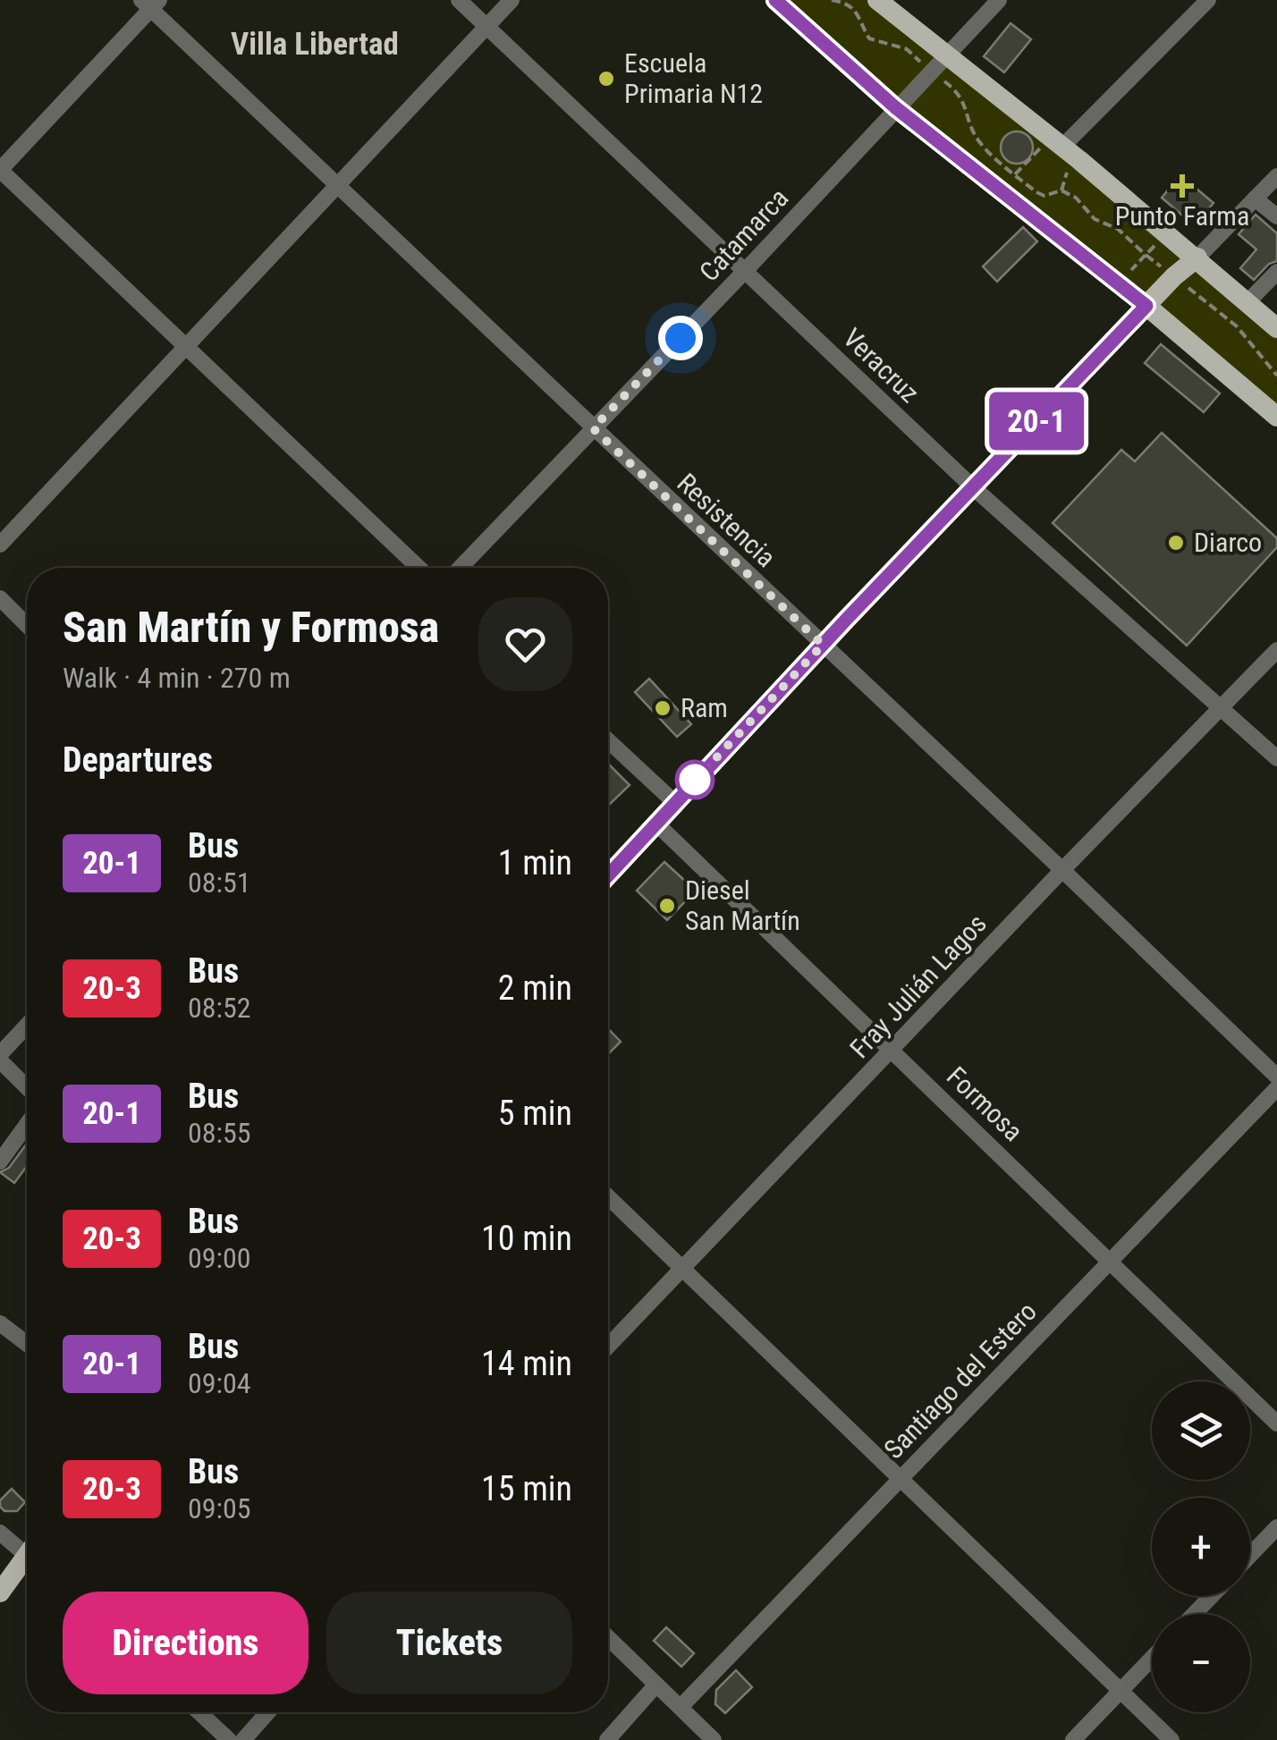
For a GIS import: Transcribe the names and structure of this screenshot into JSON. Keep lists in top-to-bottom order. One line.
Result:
{"streets":{"street":["Catamarca","Veracruz","Resistencia","Fray Julián Lagos","Formosa","Santiago del Estero"]},"crossings":[["Catamarca","Veracruz"],["Catamarca","Resistencia"],["Veracruz","Fray Julián Lagos"],["Resistencia","Fray Julián Lagos"],["Fray Julián Lagos","Formosa"],["Formosa","Santiago del Estero"]],"districts":["Villa Libertad"],"places":{"other":["Escuela Primaria N12","Diarco","Ram","Diesel San Martín"],"health":["Punto Farma"]},"lines":["bus line 20-1"],"page":{"on_map":"20-1","heading":[["San Martín y Formosa","Walk · 4 min · 270 m"],"Departures"],"list":[{"mark":"20-1","name":"Bus","note":"08:51","value":"1 min"},{"mark":"20-3","name":"Bus","note":"08:52","value":"2 min"},{"mark":"20-1","name":"Bus","note":"08:55","value":"5 min"},{"mark":"20-3","name":"Bus","note":"09:00","value":"10 min"},{"mark":"20-1","name":"Bus","note":"09:04","value":"14 min"},{"mark":"20-3","name":"Bus","note":"09:05","value":"15 min"}],"map_buttons":["+","−"],"buttons":["Directions","Tickets"]}}
